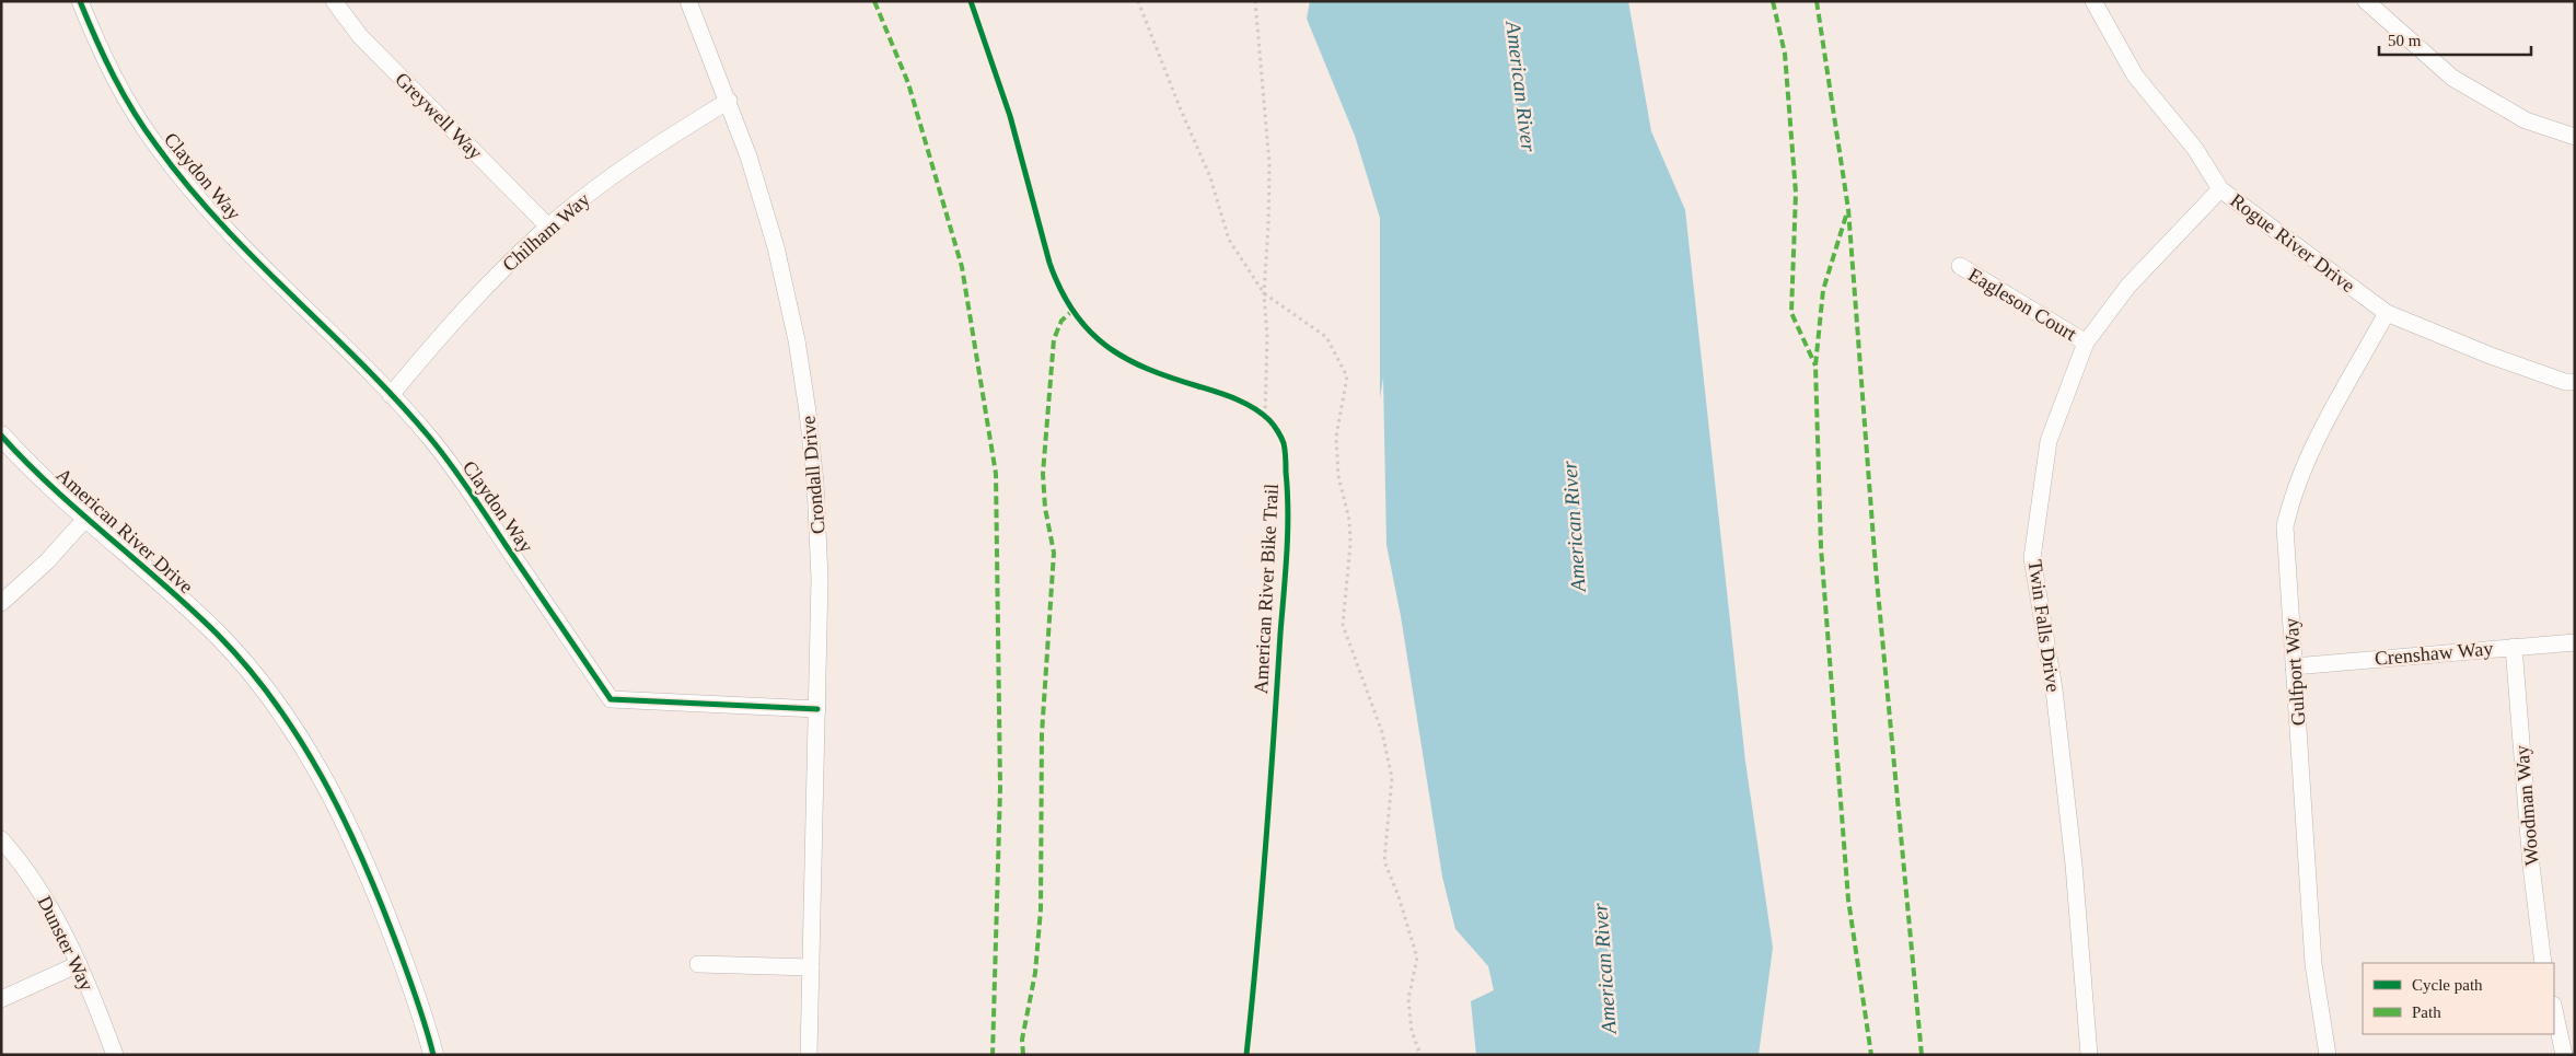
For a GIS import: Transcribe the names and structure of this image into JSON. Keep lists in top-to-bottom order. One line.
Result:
{"streets":{"street":["Greywell Way","Claydon Way","Chilham Way","Rogue River Drive","Eagleson Court","Crondall Drive","American River Drive","Twin Falls Drive","Crenshaw Way","Gulfport Way","Woodman Way","Dunster Way"],"cycle path":["American River Bike Trail"]},"crossings":[["Greywell Way","Chilham Way"],["Claydon Way","Chilham Way"],["Claydon Way","Crondall Drive"],["Chilham Way","Crondall Drive"],["Rogue River Drive","Twin Falls Drive"],["Rogue River Drive","Gulfport Way"],["Eagleson Court","Twin Falls Drive"],["Crenshaw Way","Gulfport Way"],["Crenshaw Way","Woodman Way"]],"water":["American River"],"legend":["Cycle path","Path"],"scale_bar":"50 m"}
